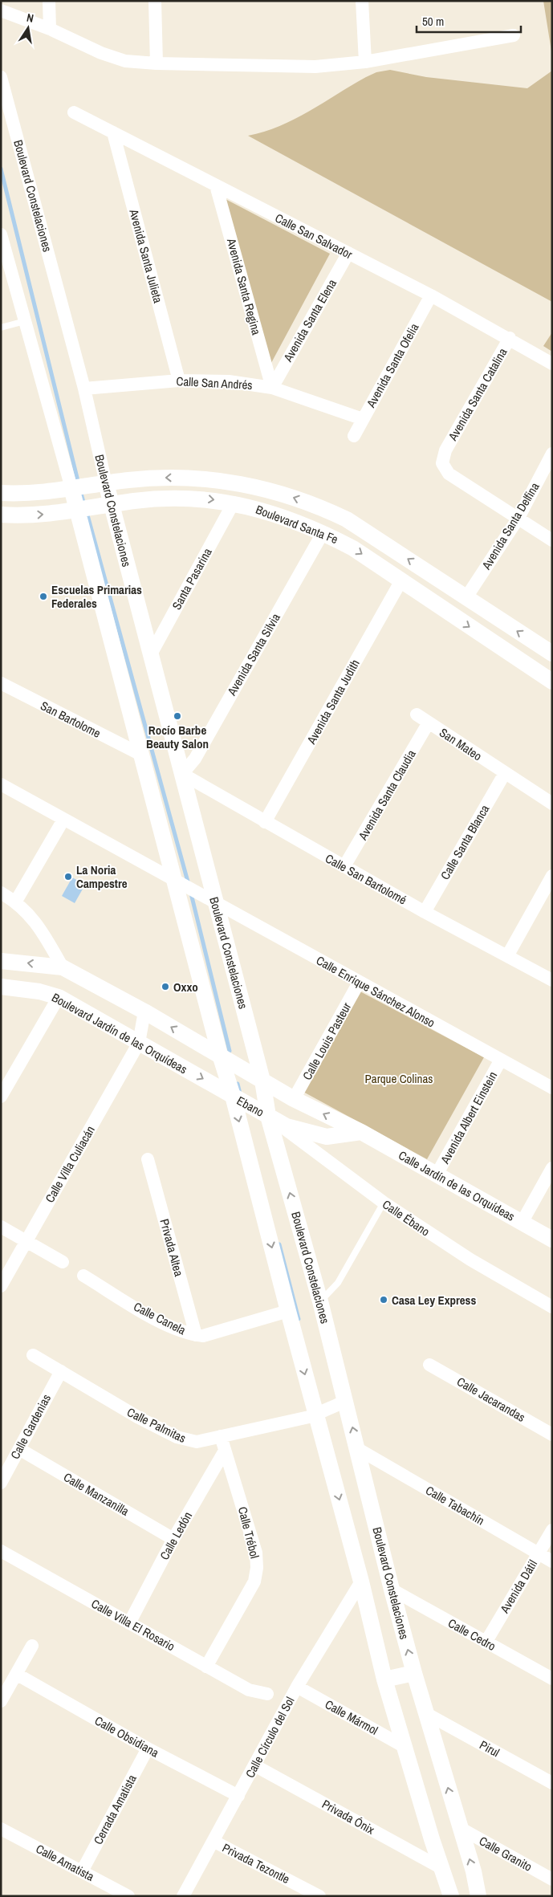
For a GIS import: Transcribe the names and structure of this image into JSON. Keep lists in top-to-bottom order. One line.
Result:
{"streets":{"street":["Boulevard Constelaciones","Calle San Salvador","Avenida Santa Julieta","Avenida Santa Regina","Avenida Santa Elena","Avenida Santa Ofelia","Calle San Andrés","Avenida Santa Catalina","Boulevard Santa Fe","Avenida Santa Delfina","Santa Pasarina","Avenida Santa Silvia","Avenida Santa Judith","San Bartolome","San Mateo","Avenida Santa Claudia","Calle Santa Blanca","Calle San Bartolomé","Calle Enrique Sánchez Alonso","Boulevard Jardín de las Orquídeas","Calle Louis Pasteur","Ebano","Avenida Albert Einstein","Calle Villa Culiacán","Calle Jardín de las Orquídeas","Calle Ébano","Privada Altea","Calle Canela","Calle Jacarandas","Calle Palmitas","Calle Gardenias","Calle Manzanilla","Calle Tabachín","Calle Trébol","Calle Ledón","Avenida Dátil","Calle Villa El Rosario","Calle Cedro","Calle Mármol","Calle Obsidiana","Calle Círculo del Sol","Pirul","Cerrada Amatista","Privada Ónix","Calle Granito","Calle Amatista","Privada Tezontle"]},"crossings":[["Boulevard Constelaciones","Calle San Andrés"],["Boulevard Constelaciones","Boulevard Santa Fe"],["Boulevard Constelaciones","Santa Pasarina"],["Boulevard Constelaciones","Avenida Santa Silvia"],["Boulevard Constelaciones","Calle San Bartolomé"],["Boulevard Constelaciones","Calle Enrique Sánchez Alonso"],["Boulevard Constelaciones","Ebano"],["Boulevard Constelaciones","Calle Jardín de las Orquídeas"],["Boulevard Constelaciones","Calle Ébano"],["Boulevard Constelaciones","Calle Palmitas"],["Boulevard Constelaciones","Calle Tabachín"],["Boulevard Constelaciones","Calle Cedro"],["Boulevard Constelaciones","Pirul"],["Boulevard Constelaciones","Calle Granito"],["Calle San Salvador","Avenida Santa Julieta"],["Calle San Salvador","Avenida Santa Regina"],["Calle San Salvador","Avenida Santa Elena"],["Calle San Salvador","Avenida Santa Ofelia"],["Calle San Salvador","Avenida Santa Catalina"],["Avenida Santa Julieta","Calle San Andrés"],["Avenida Santa Regina","Avenida Santa Elena"],["Avenida Santa Regina","Calle San Andrés"],["Avenida Santa Elena","Calle San Andrés"],["Avenida Santa Ofelia","Calle San Andrés"],["Avenida Santa Catalina","Avenida Santa Delfina"],["Boulevard Santa Fe","Avenida Santa Delfina"],["Boulevard Santa Fe","Santa Pasarina"],["Boulevard Santa Fe","Avenida Santa Silvia"],["Boulevard Santa Fe","Avenida Santa Judith"],["Avenida Santa Silvia","Calle San Bartolomé"],["Avenida Santa Judith","Calle San Bartolomé"],["San Mateo","Avenida Santa Claudia"],["San Mateo","Calle Santa Blanca"],["Avenida Santa Claudia","Calle San Bartolomé"],["Calle Santa Blanca","Calle San Bartolomé"],["Calle Enrique Sánchez Alonso","Calle Louis Pasteur"],["Calle Enrique Sánchez Alonso","Avenida Albert Einstein"],["Boulevard Jardín de las Orquídeas","Ebano"],["Boulevard Jardín de las Orquídeas","Calle Villa Culiacán"],["Calle Louis Pasteur","Calle Jardín de las Orquídeas"],["Ebano","Calle Ébano"],["Avenida Albert Einstein","Calle Jardín de las Orquídeas"],["Privada Altea","Calle Canela"],["Calle Palmitas","Calle Gardenias"],["Calle Palmitas","Calle Trébol"],["Calle Gardenias","Calle Manzanilla"],["Calle Manzanilla","Calle Ledón"],["Calle Tabachín","Avenida Dátil"],["Calle Trébol","Calle Ledón"],["Calle Trébol","Calle Villa El Rosario"],["Calle Ledón","Calle Villa El Rosario"],["Avenida Dátil","Calle Cedro"],["Calle Mármol","Calle Círculo del Sol"],["Calle Obsidiana","Calle Círculo del Sol"],["Calle Obsidiana","Cerrada Amatista"],["Calle Círculo del Sol","Privada Ónix"],["Calle Círculo del Sol","Privada Tezontle"],["Cerrada Amatista","Calle Amatista"]],"parks":["Parque Colinas"],"places":["Escuelas Primarias Federales","Rocío Barbe Beauty Salon","La Noria Campestre","Oxxo","Casa Ley Express"],"scale_bar":"50 m","north":"top"}
